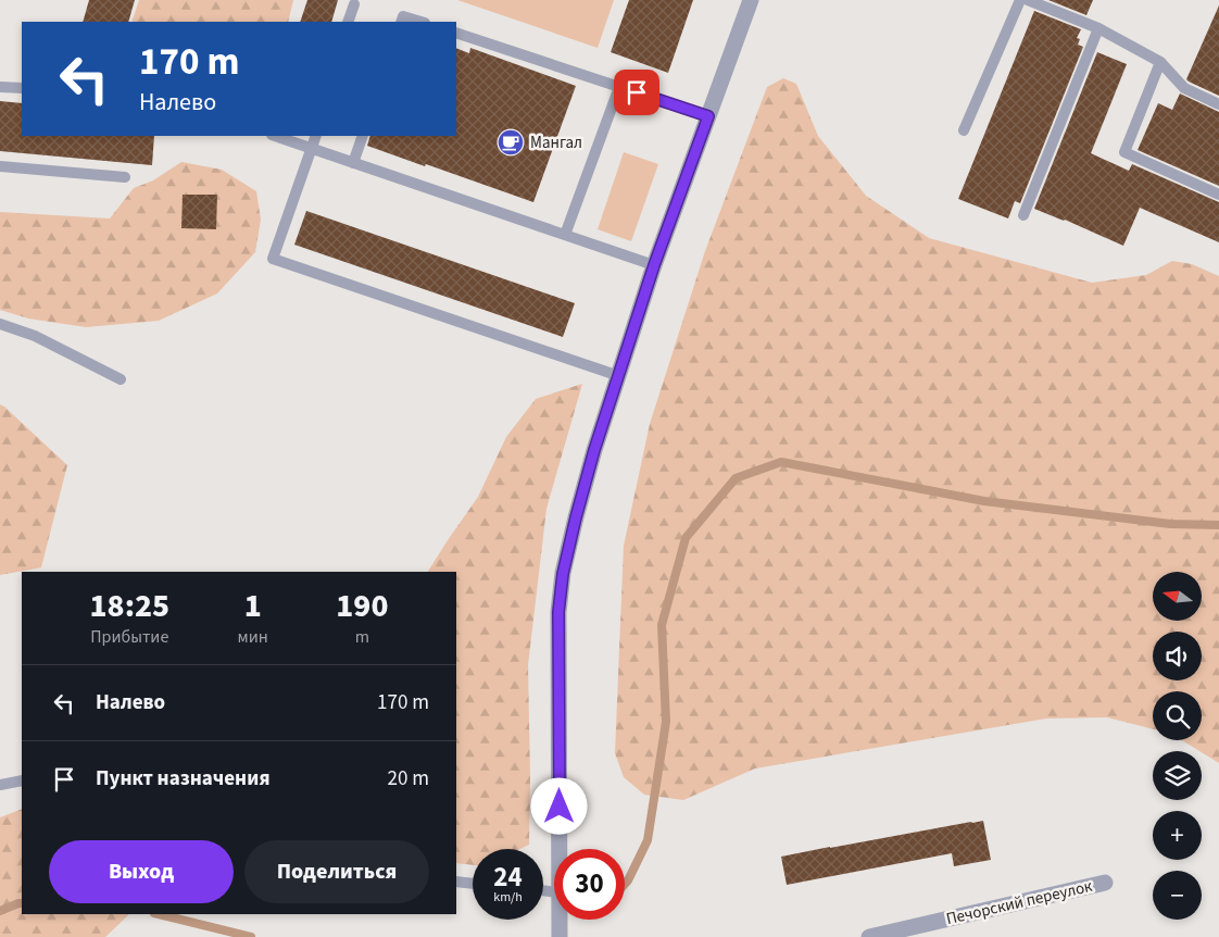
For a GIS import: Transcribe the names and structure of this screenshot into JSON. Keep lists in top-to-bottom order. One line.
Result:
{"streets":{"street":["Печорский переулок"]},"places":{"cafe":["Мангал"]},"north":"left","page":{"turn":["170 m","Налево"],"map_buttons":["+","−"],"eta":["18:25","Прибытие","1","мин","190","m"],"list":[{"name":"Налево","value":"170 m"},{"name":"Пункт назначения","value":"20 m"}],"buttons":["Выход","Поделиться"],"speed":"24 km/h","limit":"30"}}
